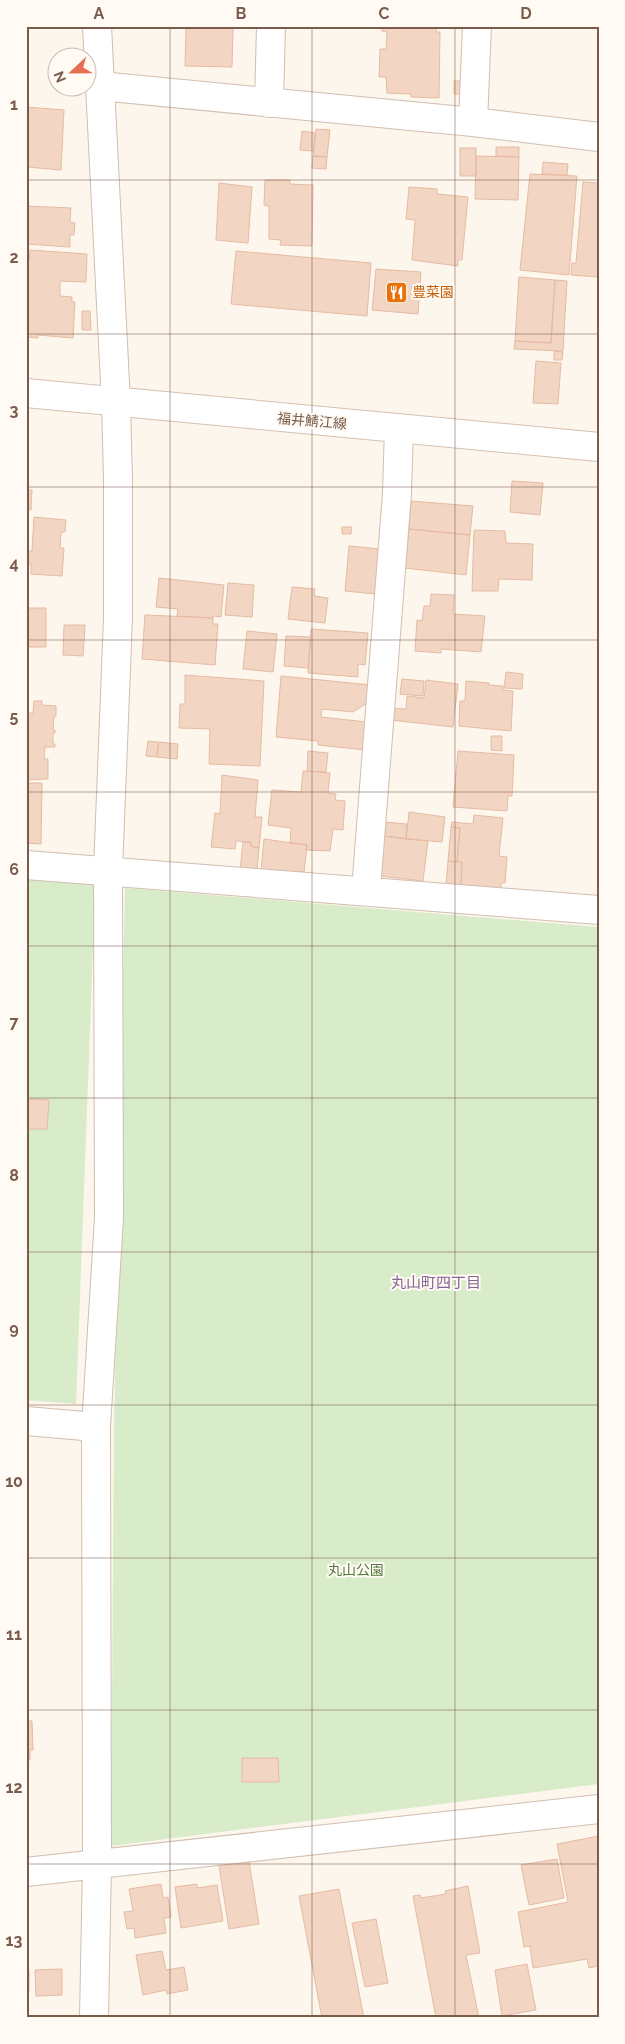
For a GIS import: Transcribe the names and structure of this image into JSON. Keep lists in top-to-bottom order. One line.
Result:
{"streets":{"street":["福井鯖江線"]},"districts":["丸山町四丁目"],"parks":["丸山公園"],"places":{"restaurant":["豊菜園"]},"north":"left","grid":{"columns":["A","B","C","D"],"rows":["1","2","3","4","5","6","7","8","9","10","11","12","13"]}}
